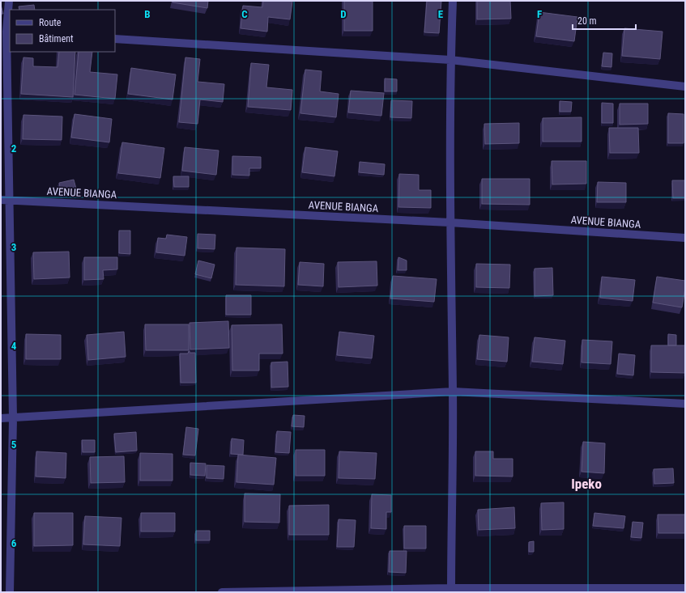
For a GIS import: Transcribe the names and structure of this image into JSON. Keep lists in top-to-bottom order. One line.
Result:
{"streets":{"street":["AVENUE BIANGA"]},"districts":["Ipeko"],"legend":["Route","Bâtiment"],"scale_bar":"20 m","grid":{"columns":["B","C","D","E","F"],"rows":["2","3","4","5","6"]}}
